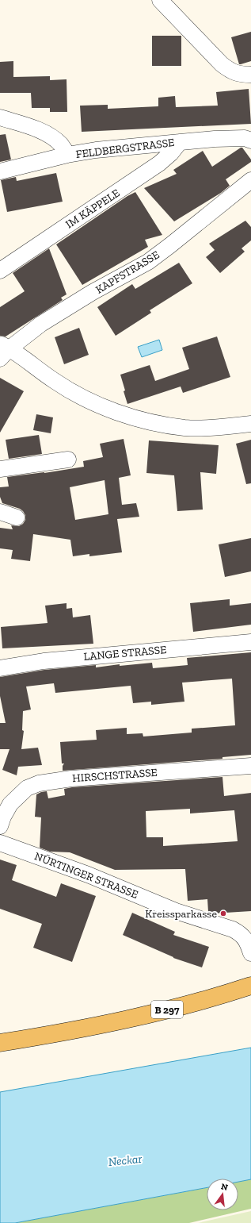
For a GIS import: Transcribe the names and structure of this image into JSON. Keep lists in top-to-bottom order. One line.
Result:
{"streets":{"main road":["B 297"],"street":["FELDBERGSTRASSE","IM KÄPPELE","KAPFSTRASSE","LANGE STRASSE","HIRSCHSTRASSE","NÜRTINGER STRASSE"]},"crossings":[["FELDBERGSTRASSE","IM KÄPPELE"]],"water":["Neckar"],"places":["Kreissparkasse"],"north":"top"}
